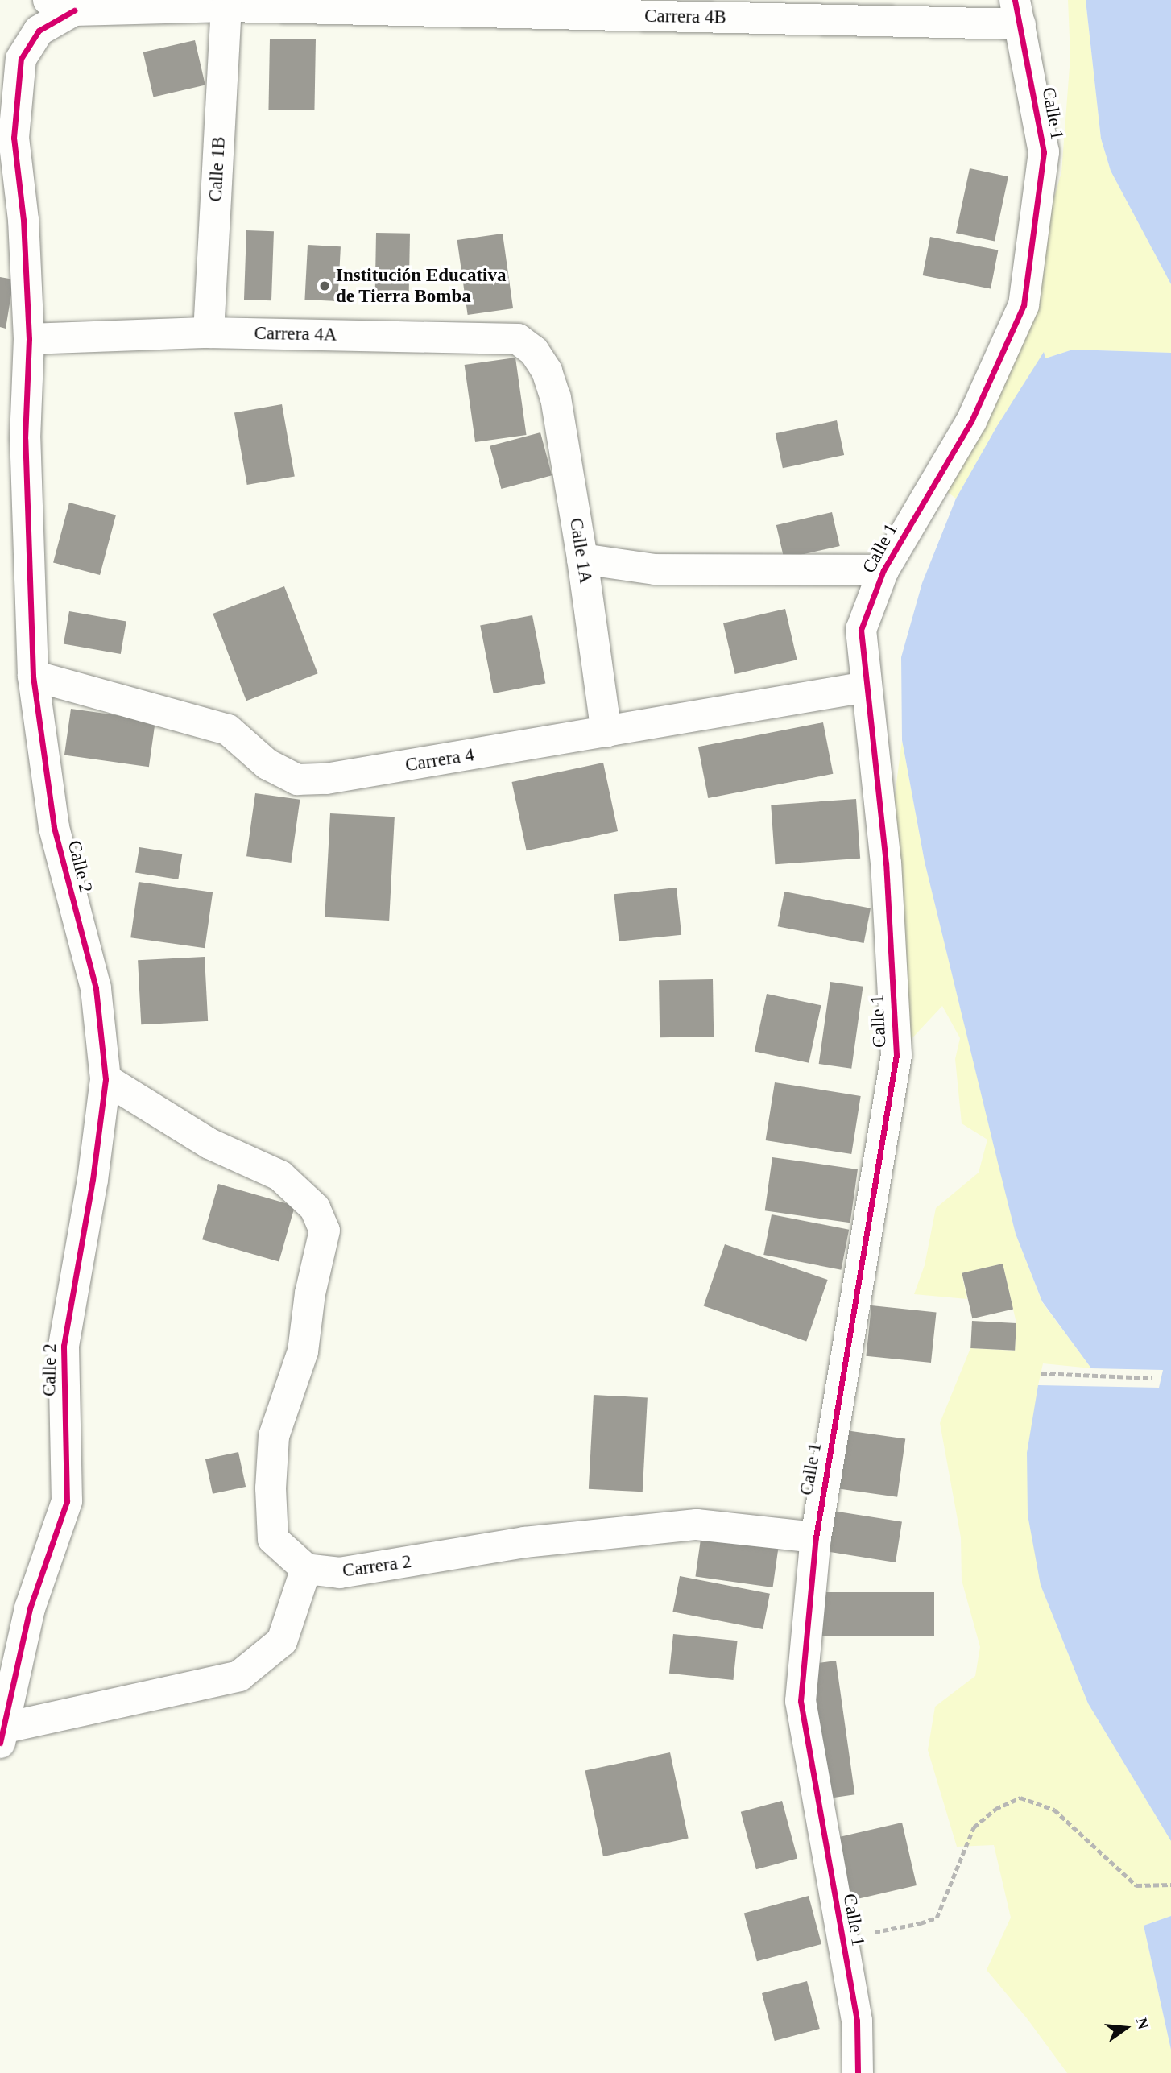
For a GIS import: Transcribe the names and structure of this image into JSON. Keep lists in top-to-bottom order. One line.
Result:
{"streets":{"street":["Carrera 4B","Calle 1","Calle 1B","Carrera 4A","Calle 1A","Carrera 4","Calle 2","Carrera 2"]},"crossings":[["Carrera 4B","Calle 1"],["Carrera 4B","Calle 1B"],["Carrera 4B","Calle 2"],["Calle 1","Carrera 4"],["Calle 1","Carrera 2"],["Calle 1B","Carrera 4A"],["Carrera 4A","Calle 1A"],["Carrera 4A","Calle 2"],["Calle 1A","Carrera 4"],["Carrera 4","Calle 2"]],"places":["Institución Educativa de Tierra Bomba"],"north":"right"}
